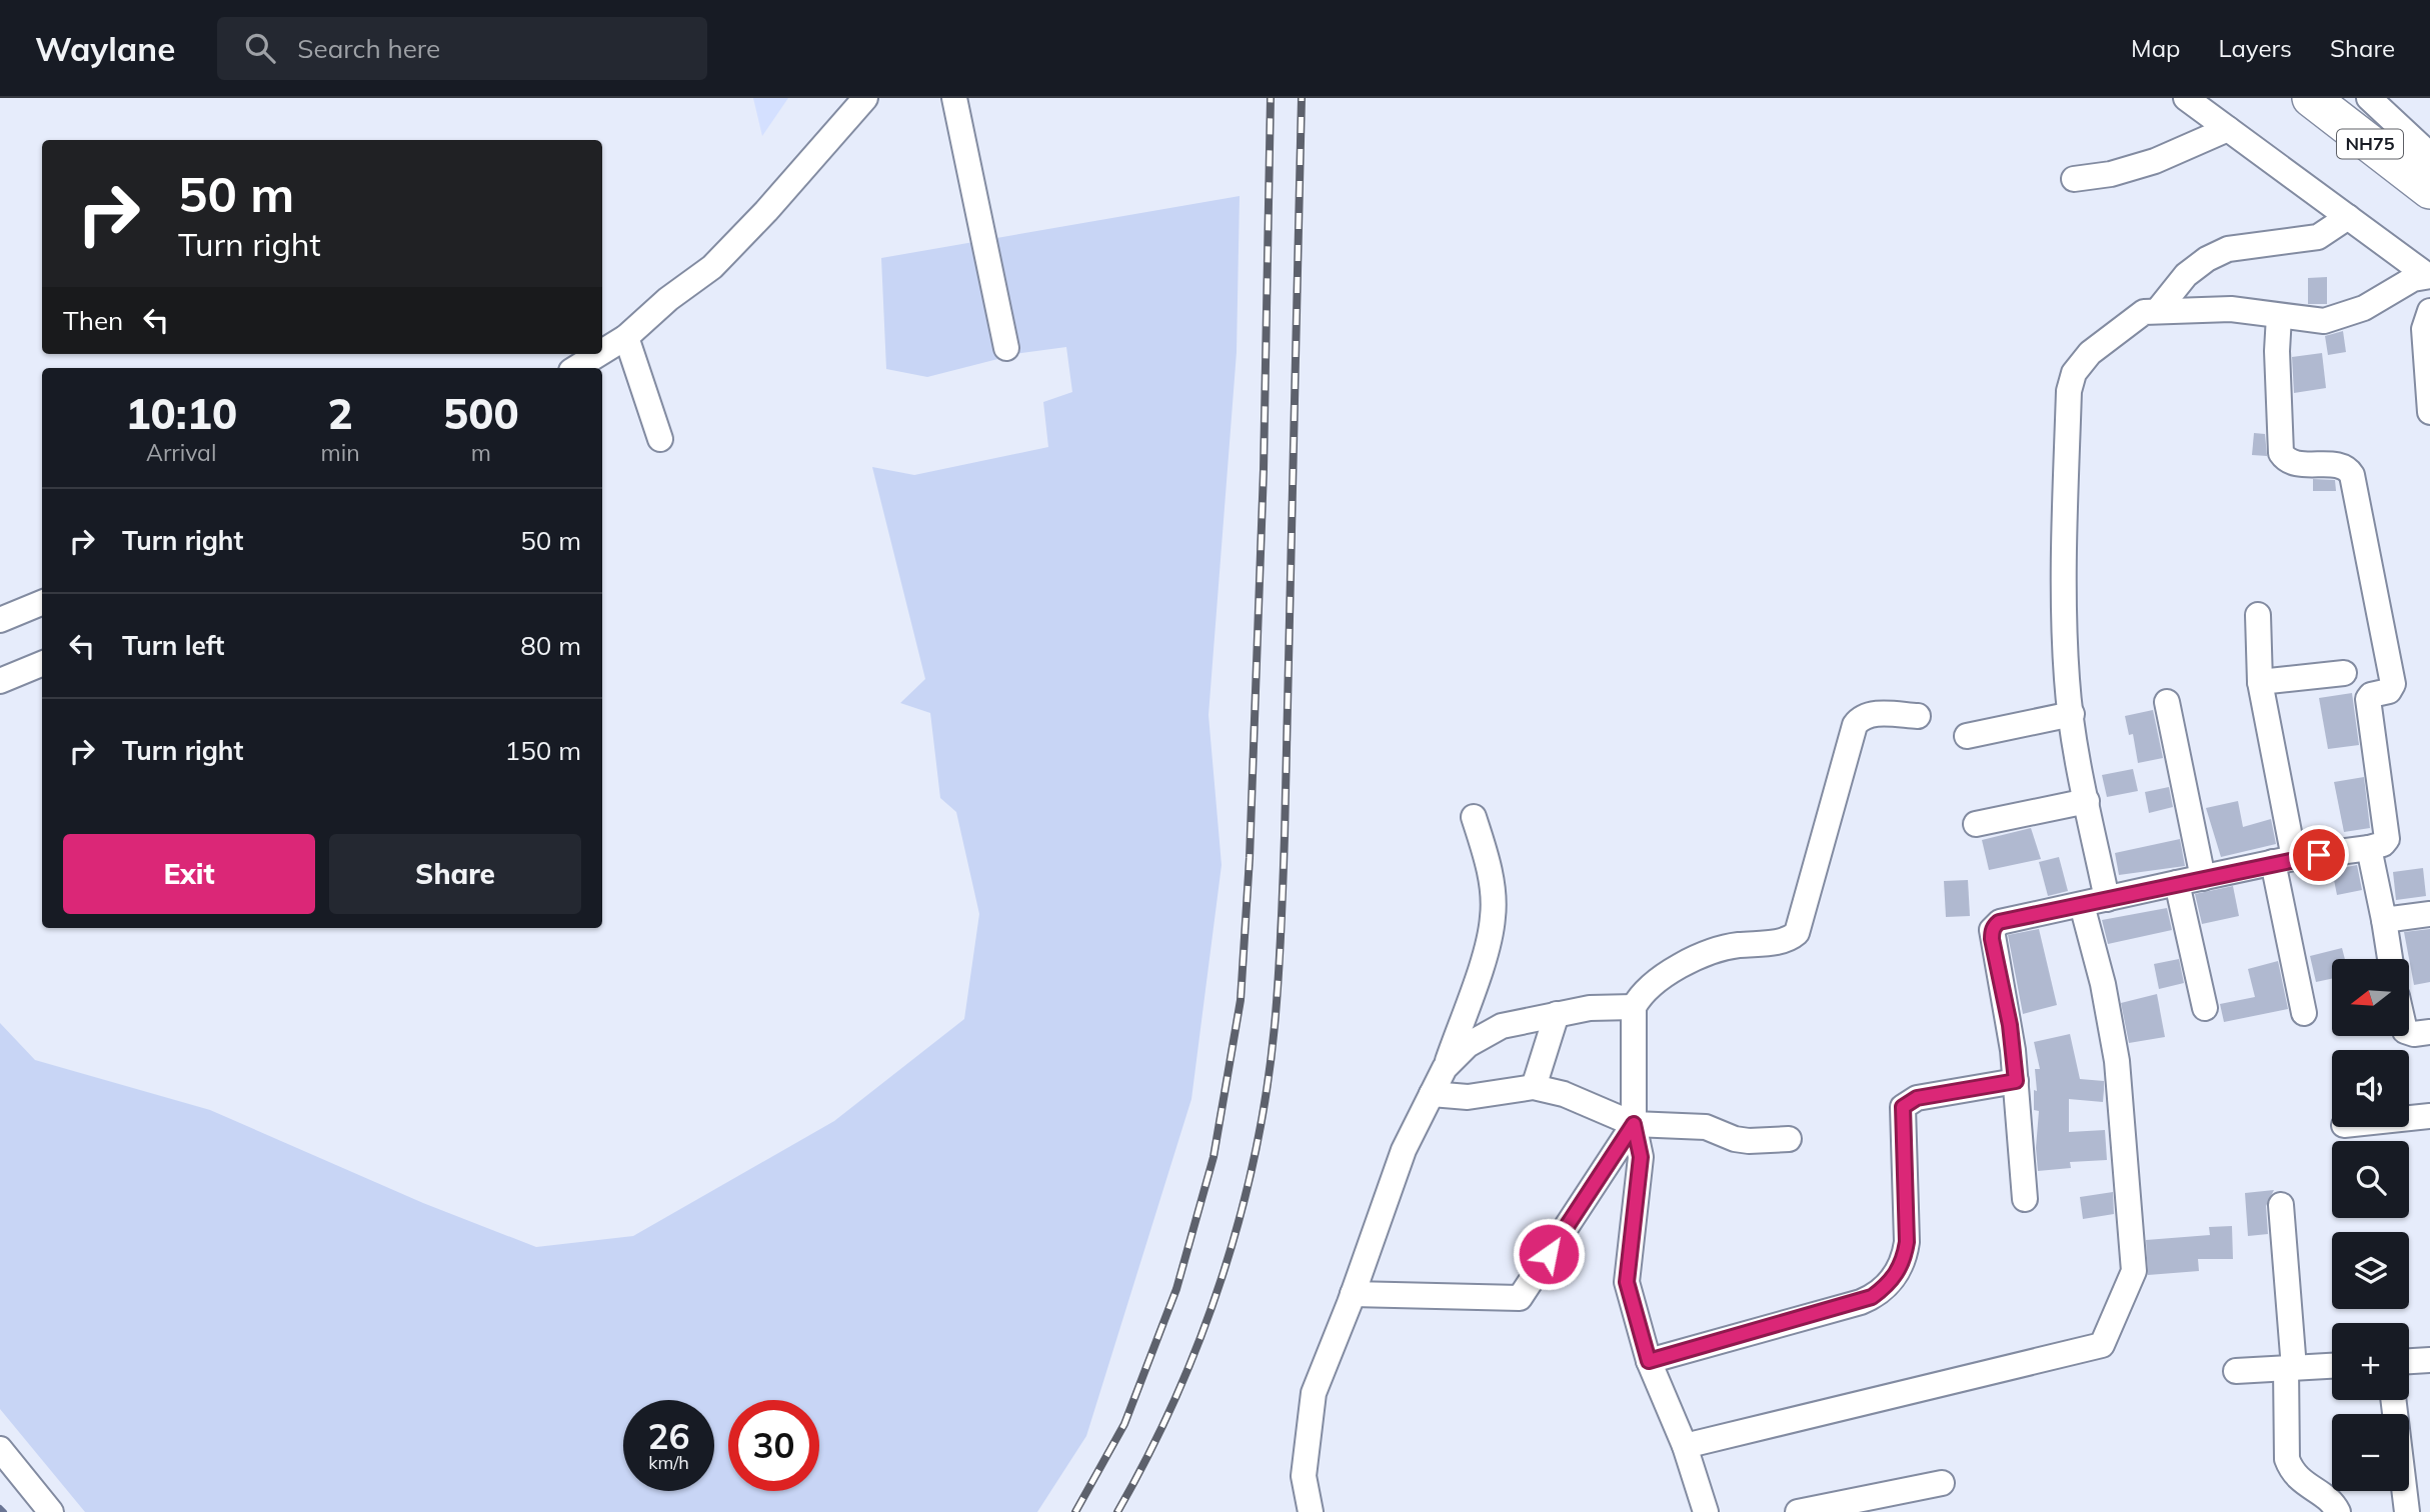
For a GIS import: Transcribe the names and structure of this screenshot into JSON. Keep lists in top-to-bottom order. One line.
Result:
{"streets":{"highway":["NH75"]},"north":"left","page":{"header":"Waylane","search":"Search here","nav":["Map","Layers","Share"],"turn":["50 m","Turn right"],"then":"Then","eta":["10:10","Arrival","2","min","500","m"],"list":[{"name":"Turn right","value":"50 m"},{"name":"Turn left","value":"80 m"},{"name":"Turn right","value":"150 m"}],"buttons":["Exit","Share"],"map_buttons":["+","−"],"speed":"26 km/h","limit":"30"}}
